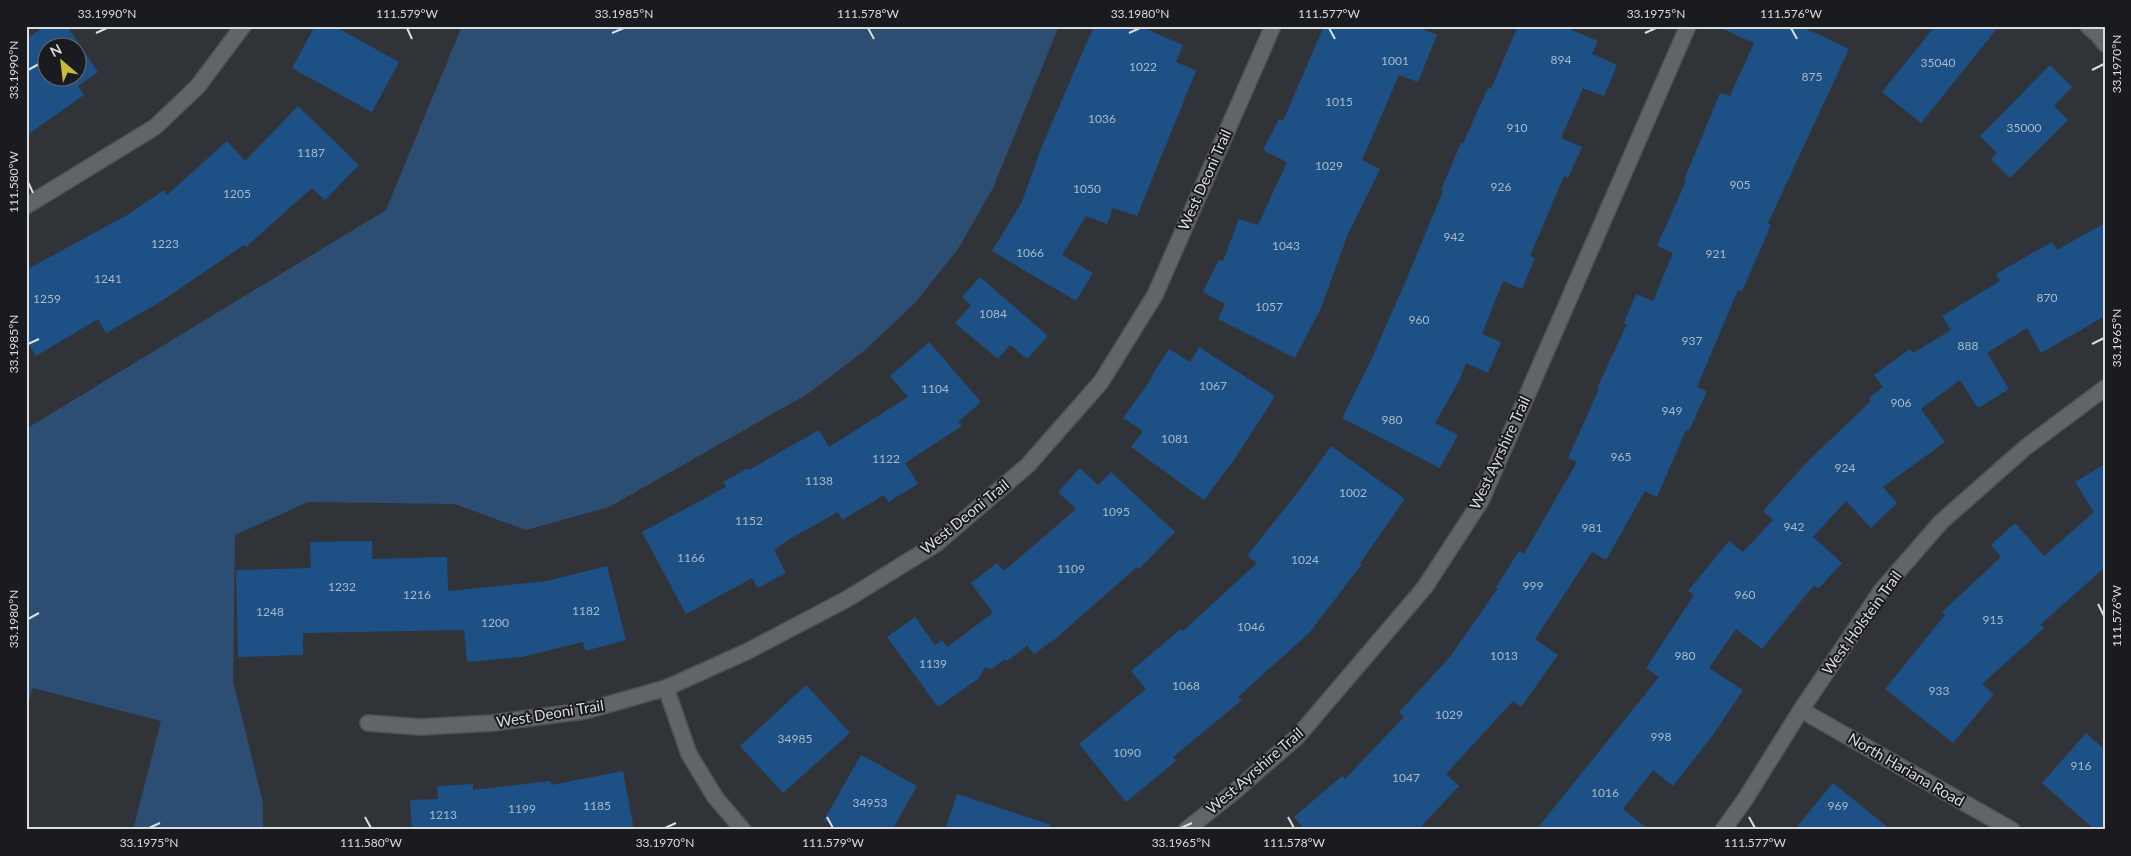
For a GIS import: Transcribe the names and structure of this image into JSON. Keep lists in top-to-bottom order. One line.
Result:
{"streets":{"street":["West Deoni Trail","West Ayrshire Trail","West Holstein Trail","North Hariana Road"]},"crossings":[["West Holstein Trail","North Hariana Road"]],"house_numbers":["894","1001","35040","1022","875","1015","1036","910","35000","1187","1029","905","926","1050","1205","942","1223","1043","1066","921","1241","870","1259","1057","1084","960","937","888","1067","1104","906","949","980","1081","965","1122","924","1138","1002","1095","1152","942","981","1166","1024","1109","999","1232","1216","960","1182","1248","915","1200","1046","1013","980","1139","1068","933","1029","998","34985","1090","916","1047","1016","34953","1185","969","1199","1213"],"north":"top left","coordinates":["33.1990°N","111.579°W","33.1985°N","111.578°W","33.1980°N","111.577°W","33.1975°N","111.576°W","33.1970°N","111.580°W","33.1965°N"]}
